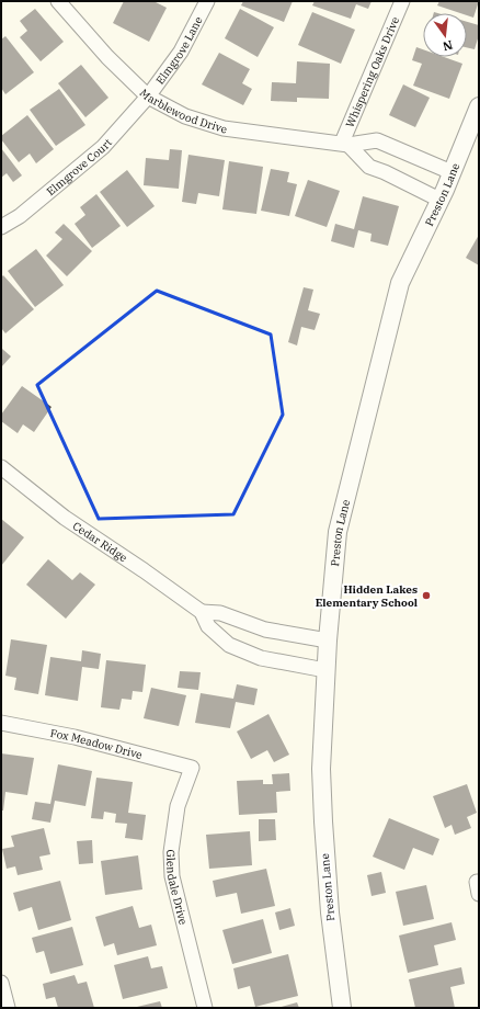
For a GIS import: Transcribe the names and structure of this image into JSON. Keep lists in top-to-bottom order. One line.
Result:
{"streets":{"street":["Elmgrove Lane","Whispering Oaks Drive","Marblewood Drive","Elmgrove Court","Preston Lane","Cedar Ridge","Fox Meadow Drive","Glendale Drive"]},"crossings":[["Elmgrove Lane","Marblewood Drive"],["Elmgrove Lane","Elmgrove Court"],["Whispering Oaks Drive","Marblewood Drive"],["Marblewood Drive","Elmgrove Court"],["Marblewood Drive","Preston Lane"],["Preston Lane","Cedar Ridge"],["Fox Meadow Drive","Glendale Drive"]],"places":["Hidden Lakes Elementary School"],"north":"bottom"}
